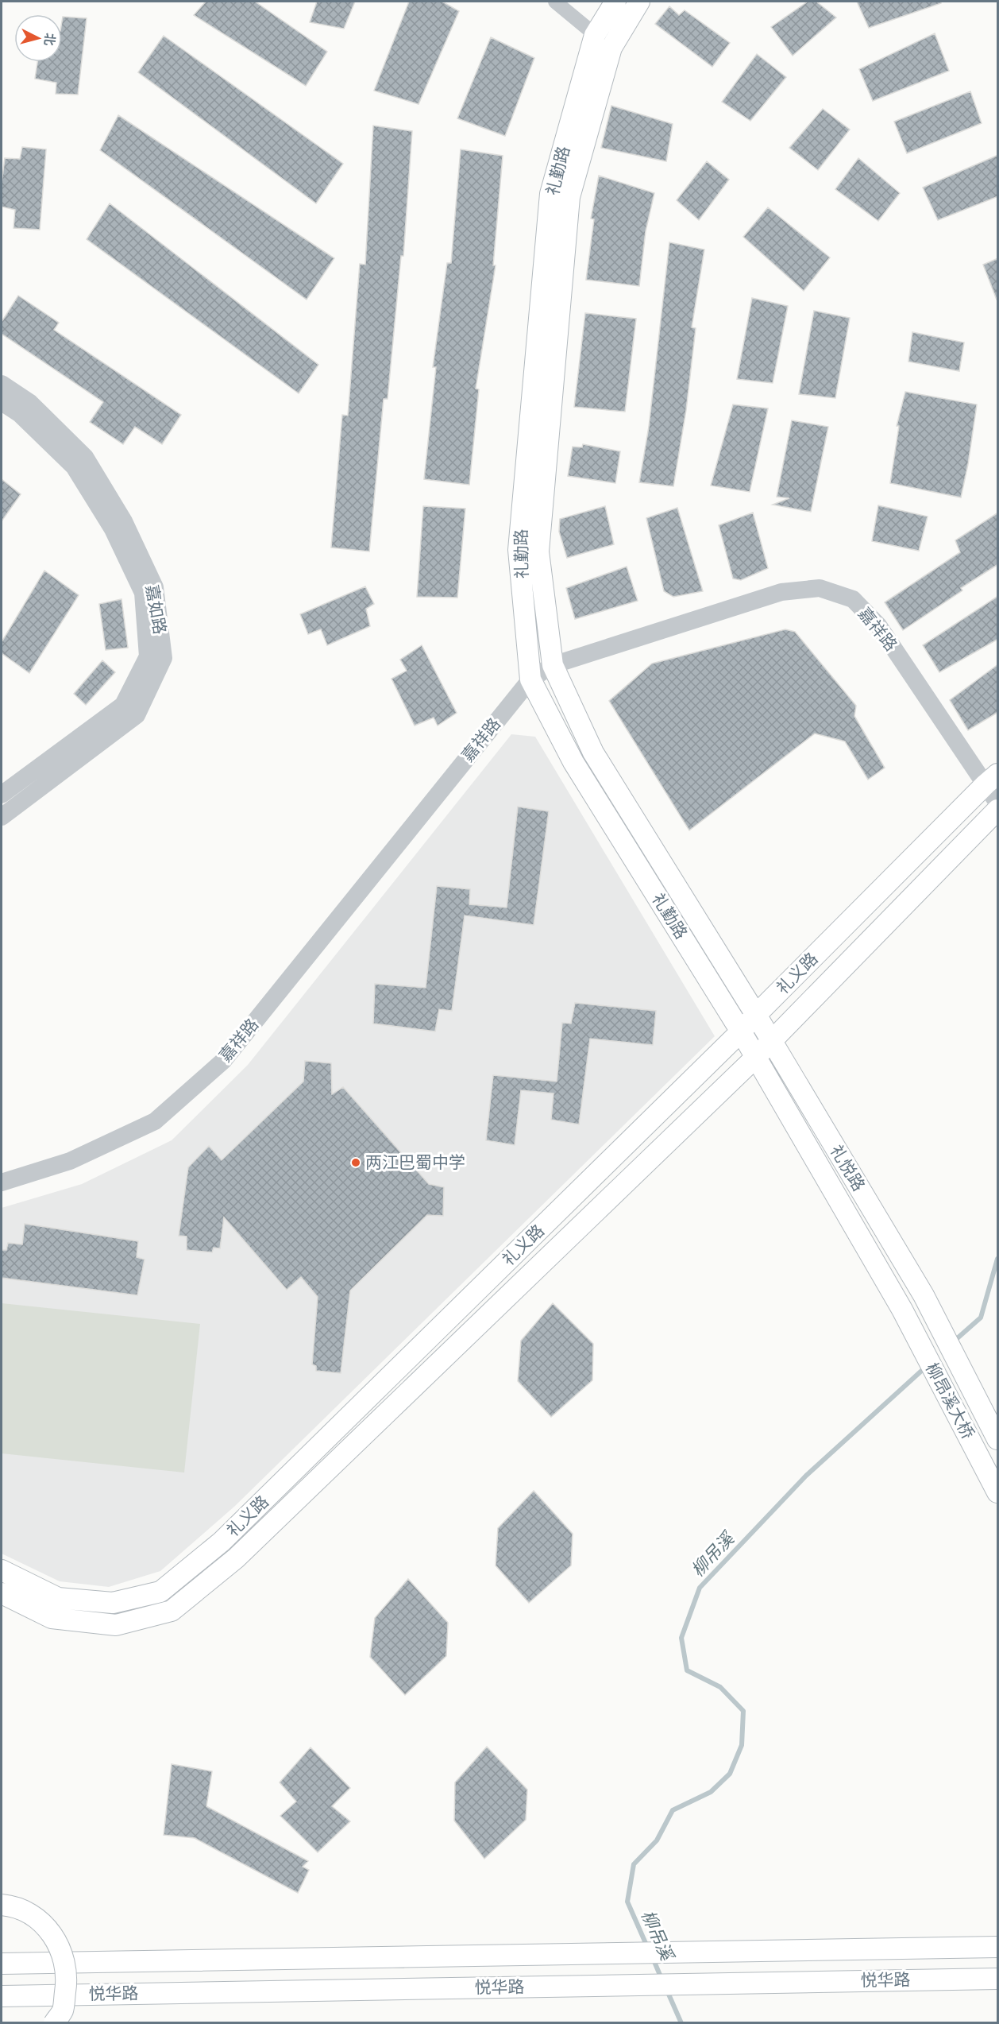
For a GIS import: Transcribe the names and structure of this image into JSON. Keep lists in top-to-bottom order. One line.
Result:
{"streets":{"main road":["礼勤路","礼义路","礼悦路","柳昂溪大桥","悦华路"],"street":["嘉如路","嘉祥路"]},"crossings":[["礼勤路","嘉祥路"],["礼勤路","礼义路"],["礼勤路","礼悦路"],["嘉祥路","礼义路"],["礼义路","礼悦路"],["礼悦路","柳昂溪大桥"]],"water":["柳吊溪"],"places":["两江巴蜀中学"],"north":"right"}
